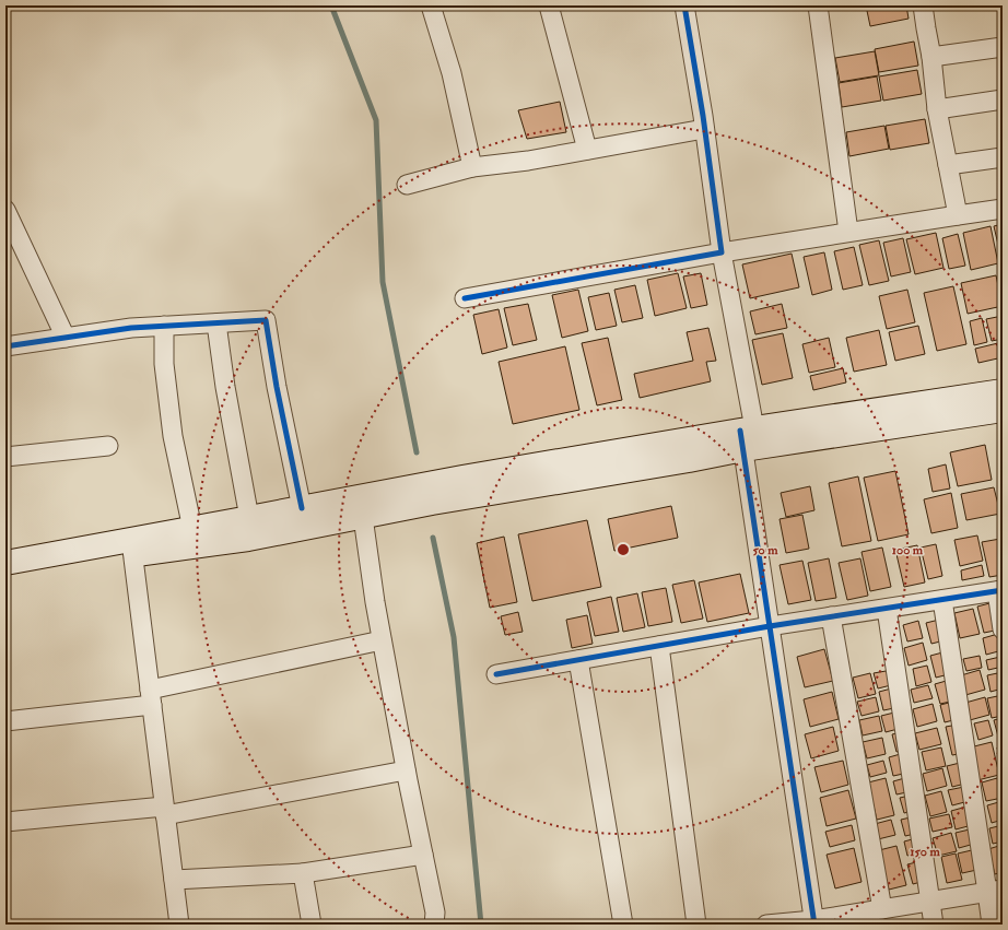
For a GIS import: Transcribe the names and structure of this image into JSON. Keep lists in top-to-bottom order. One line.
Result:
{"rings":["50 m","100 m","150 m"]}
